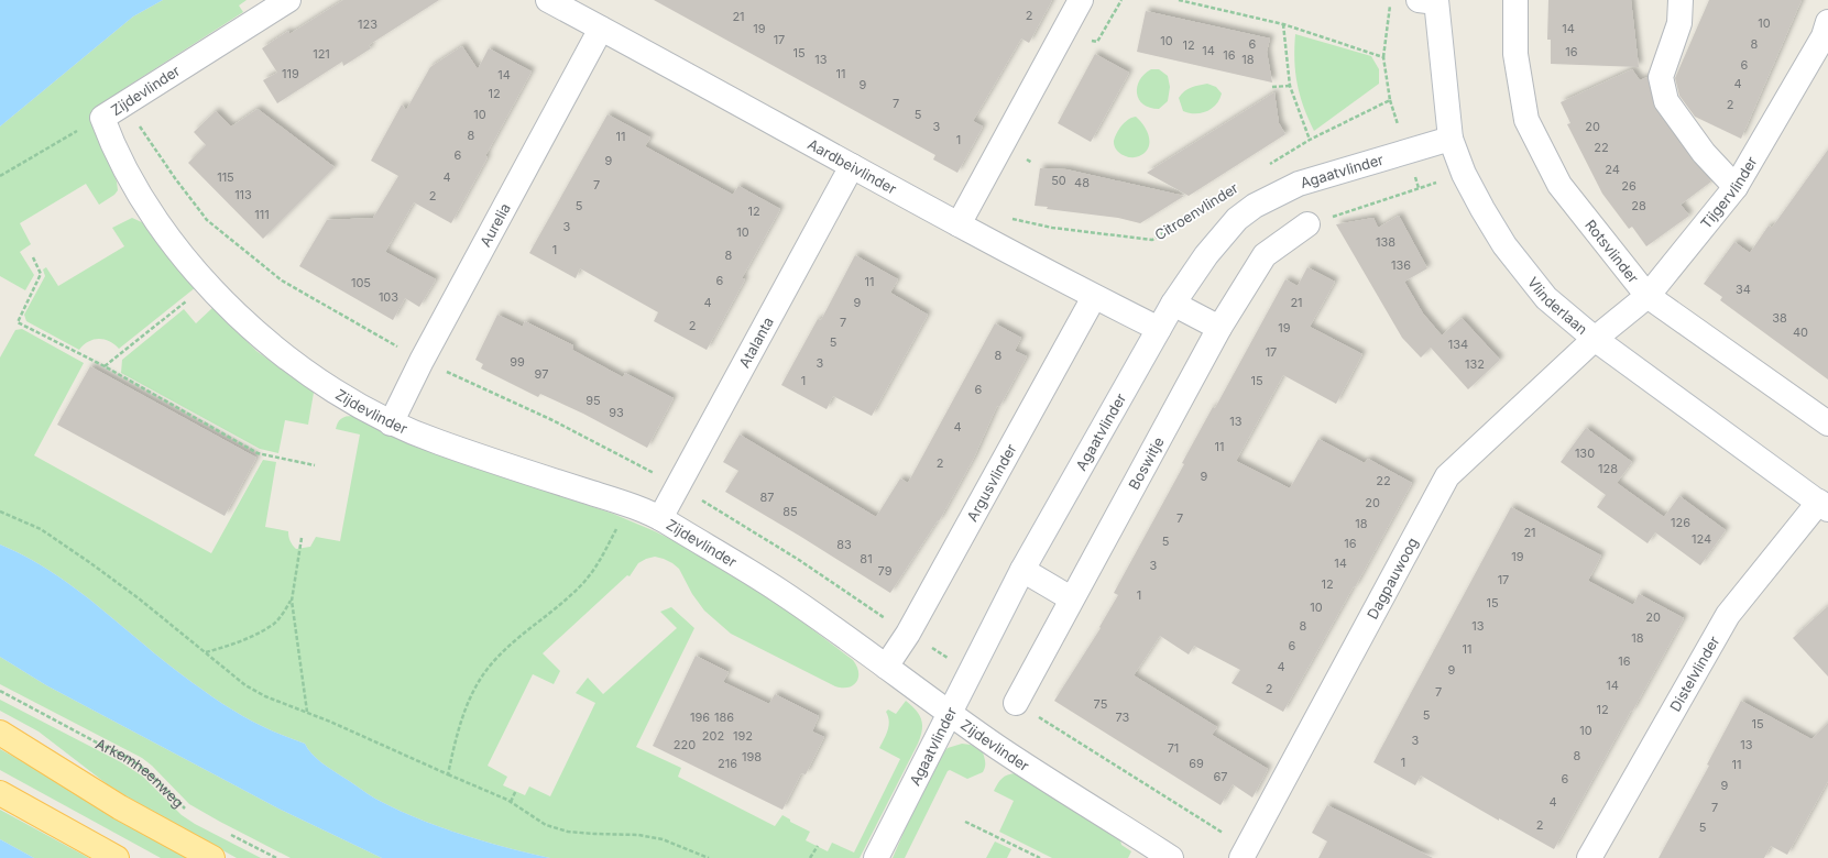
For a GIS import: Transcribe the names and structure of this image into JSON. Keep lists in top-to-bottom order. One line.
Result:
{"streets":{"street":["Zijdevlinder","Aardbeivlinder","Agaatvlinder","Tijgervlinder","Aurelia","Rotsvlinder","Vlinderlaan","Atalanta","Boswitje","Argusvlinder","Dagpauwoog","Distelvlinder"],"path":["Citroenvlinder","Arkemheenweg"]},"crossings":[["Zijdevlinder","Agaatvlinder"],["Zijdevlinder","Aurelia"],["Zijdevlinder","Atalanta"],["Zijdevlinder","Argusvlinder"],["Aardbeivlinder","Agaatvlinder"],["Aardbeivlinder","Aurelia"],["Aardbeivlinder","Atalanta"],["Aardbeivlinder","Argusvlinder"],["Agaatvlinder","Vlinderlaan"],["Tijgervlinder","Rotsvlinder"],["Tijgervlinder","Vlinderlaan"],["Tijgervlinder","Dagpauwoog"],["Vlinderlaan","Dagpauwoog"],["Vlinderlaan","Distelvlinder"]],"house_numbers":["2","21","10","123","19","14","17","10","6","8","12","14","16","15","121","16","13","18","6","119","11","14","4","9","12","7","2","10","5","3","20","8","11","1","22","6","9","24","115","4","50","48","7","26","113","2","5","28","12","111","3","10","138","1","8","136","6","11","105","34","103","4","9","21","38","7","2","19","40","5","134","17","8","99","3","132","97","1","15","6","95","93","13","4","11","130","2","128","9","22","87","20","85","7","126","18","21","124","5","16","83","19","81","14","3","79","17","12","1","15","10","20","8","13","18","6","11","16","4","9","14","2","7","75","12","5","196","186","73","15","10","202","192","3","220","13","71","8","198","1","216","69","11","67","6","9","4","7","2","5"]}
